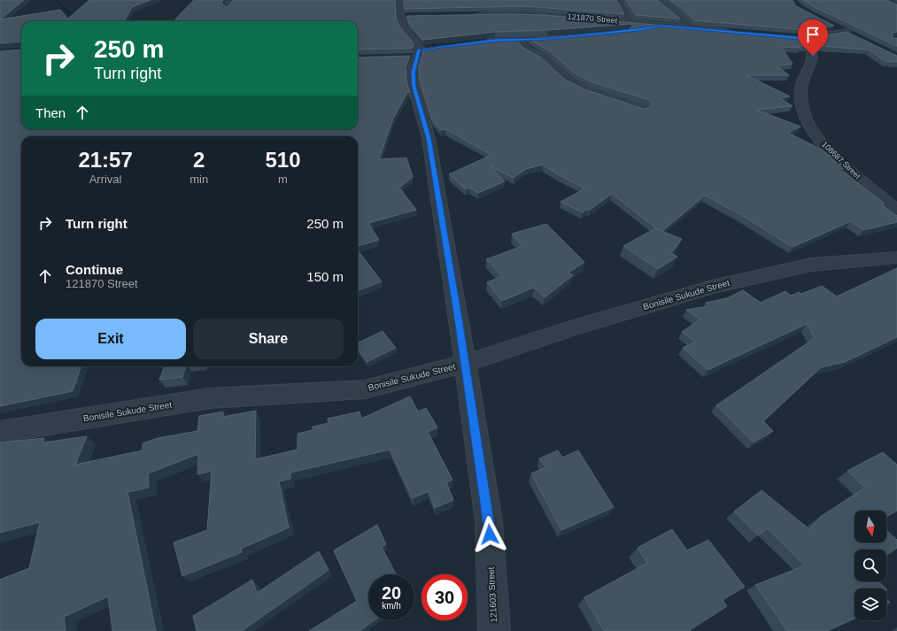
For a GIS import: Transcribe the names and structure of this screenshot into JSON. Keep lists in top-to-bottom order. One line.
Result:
{"streets":{"street":["121870 Street","108687 Street","Bonisile Sukude Street","121603 Street"]},"crossings":[["Bonisile Sukude Street","121603 Street"]],"north":"bottom","page":{"turn":["250 m","Turn right"],"then":"Then","eta":["21:57","Arrival","2","min","510","m"],"list":[{"name":"Turn right","value":"250 m"},{"name":"Continue","note":"121870 Street","value":"150 m"}],"buttons":["Exit","Share"],"speed":"20 km/h","limit":"30"}}
